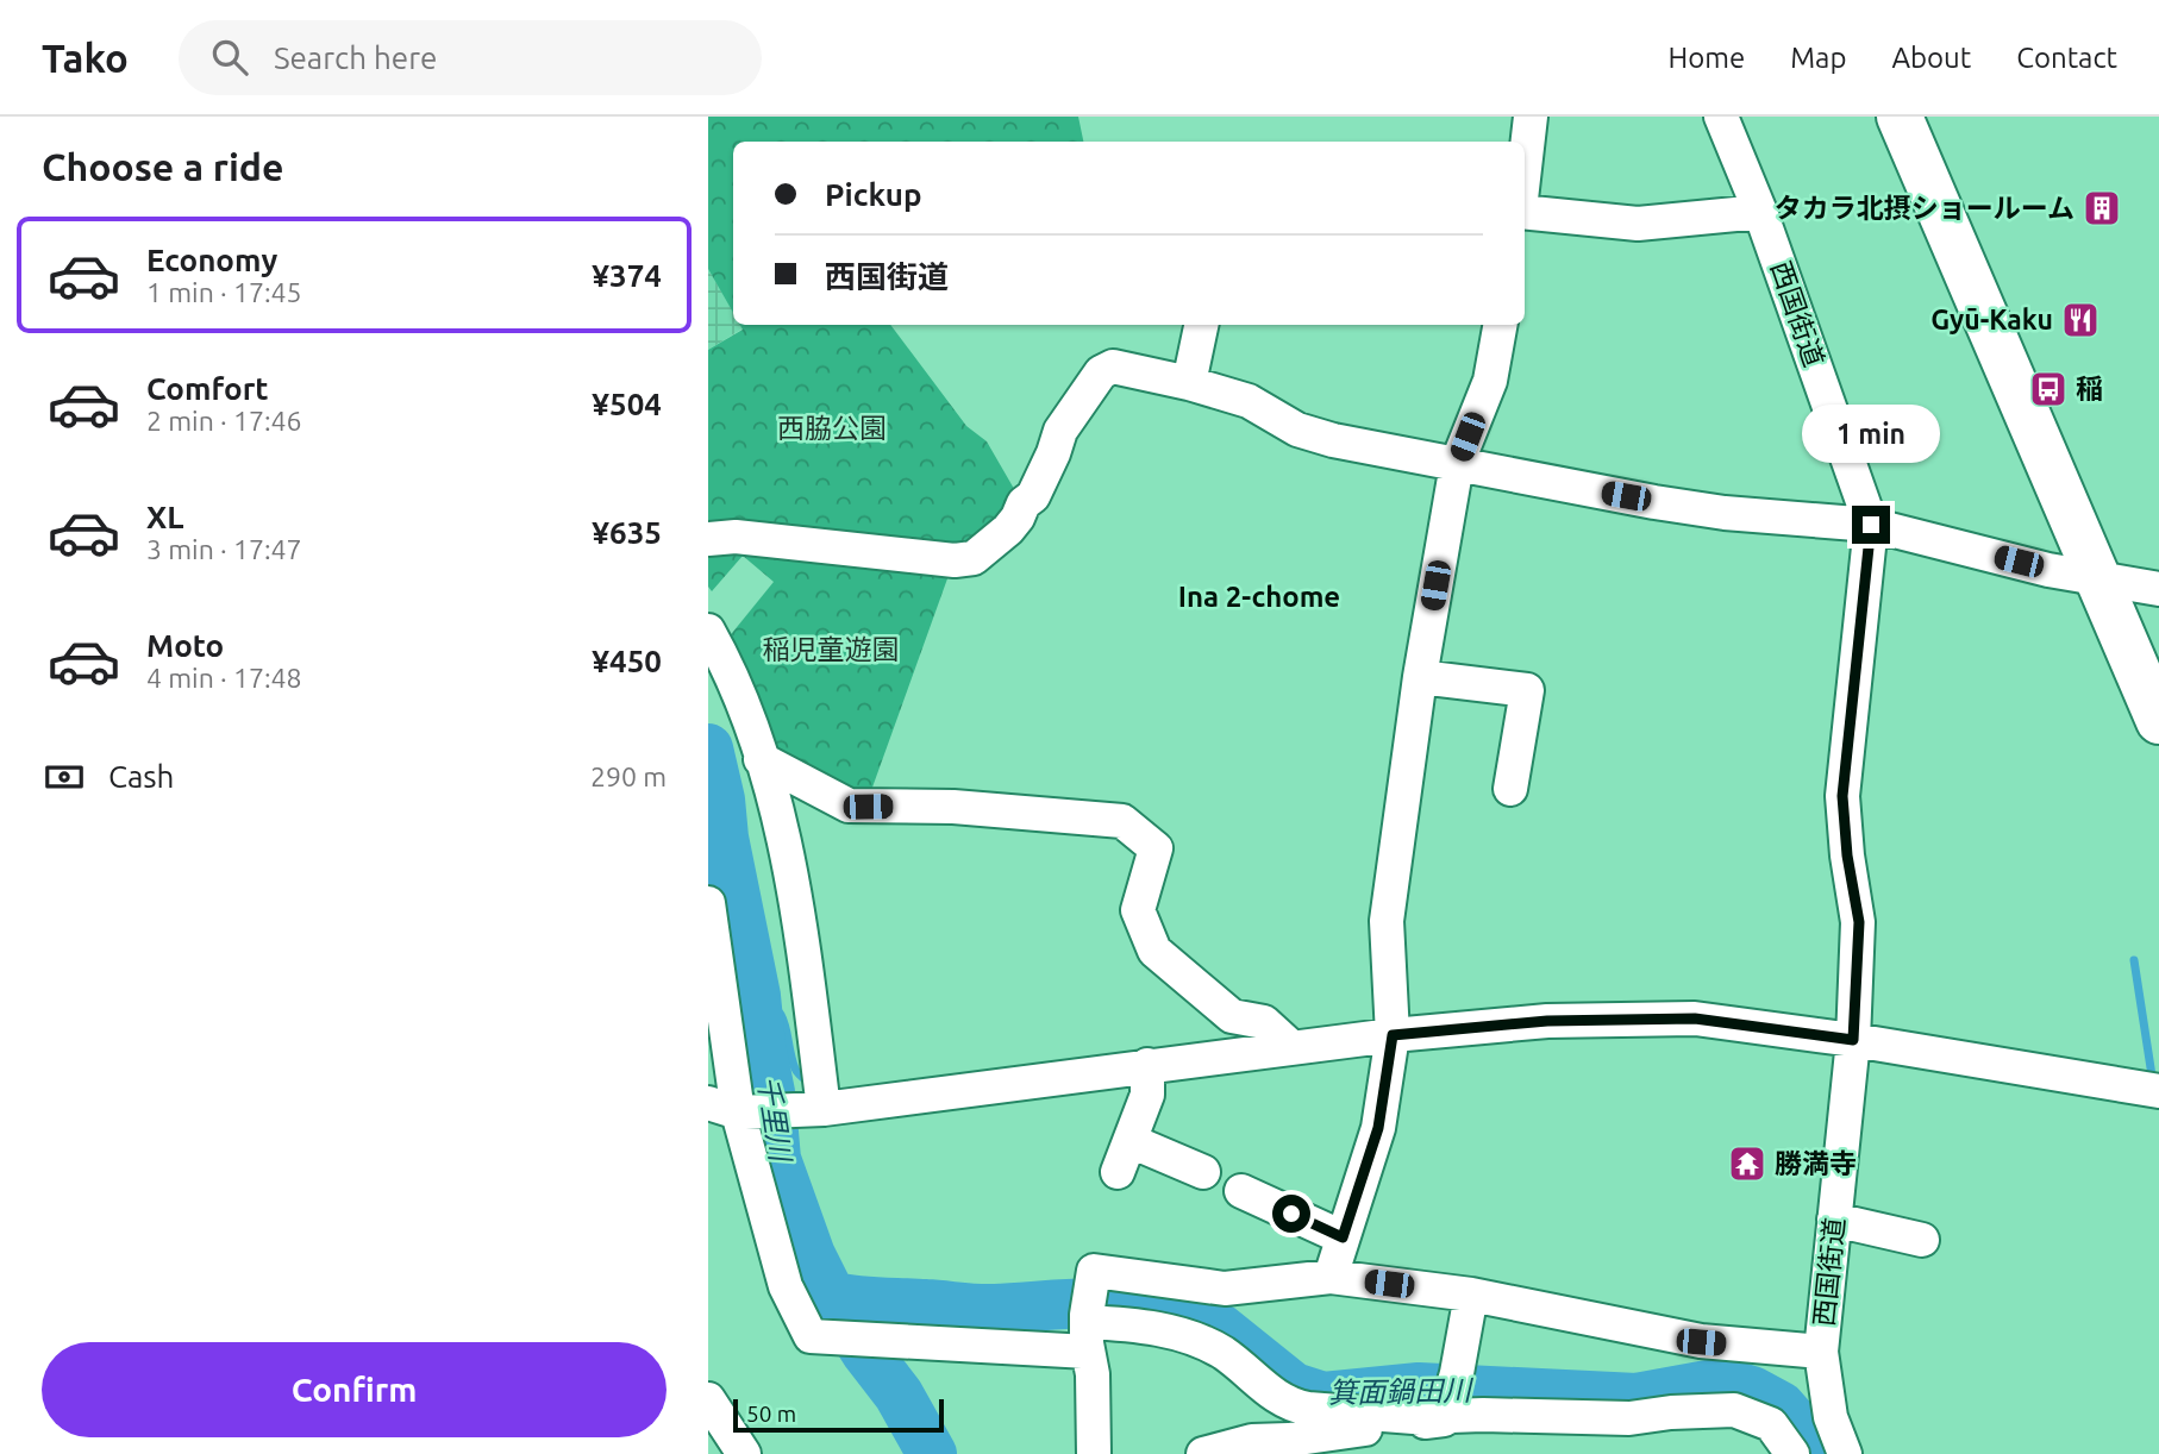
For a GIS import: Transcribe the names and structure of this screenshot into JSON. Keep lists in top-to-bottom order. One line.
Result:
{"streets":{"street":["西国街道"]},"districts":["Ina 2-chome"],"water":["千里川","箕面鍋田川"],"parks":["西脇公園","稲児童遊園"],"places":{"building":["タカラ北摂ショールーム"],"restaurant":["Gyū-Kaku"],"bus stop":["稲"],"temple":["勝満寺"]},"scale_bar":"50 m","page":{"header":"Tako","search":"Search here","nav":["Home","Map","About","Contact"],"heading":"Choose a ride","banner":["Pickup","西国街道"],"list":[{"name":"Economy","note":"1 min · 17:45","value":"¥374"},{"name":"Comfort","note":"2 min · 17:46","value":"¥504"},{"name":"XL","note":"3 min · 17:47","value":"¥635"},{"name":"Moto","note":"4 min · 17:48","value":"¥450"}],"bubble":"1 min","pay":["Cash","290 m"],"buttons":"Confirm","scale":"50 m"}}
